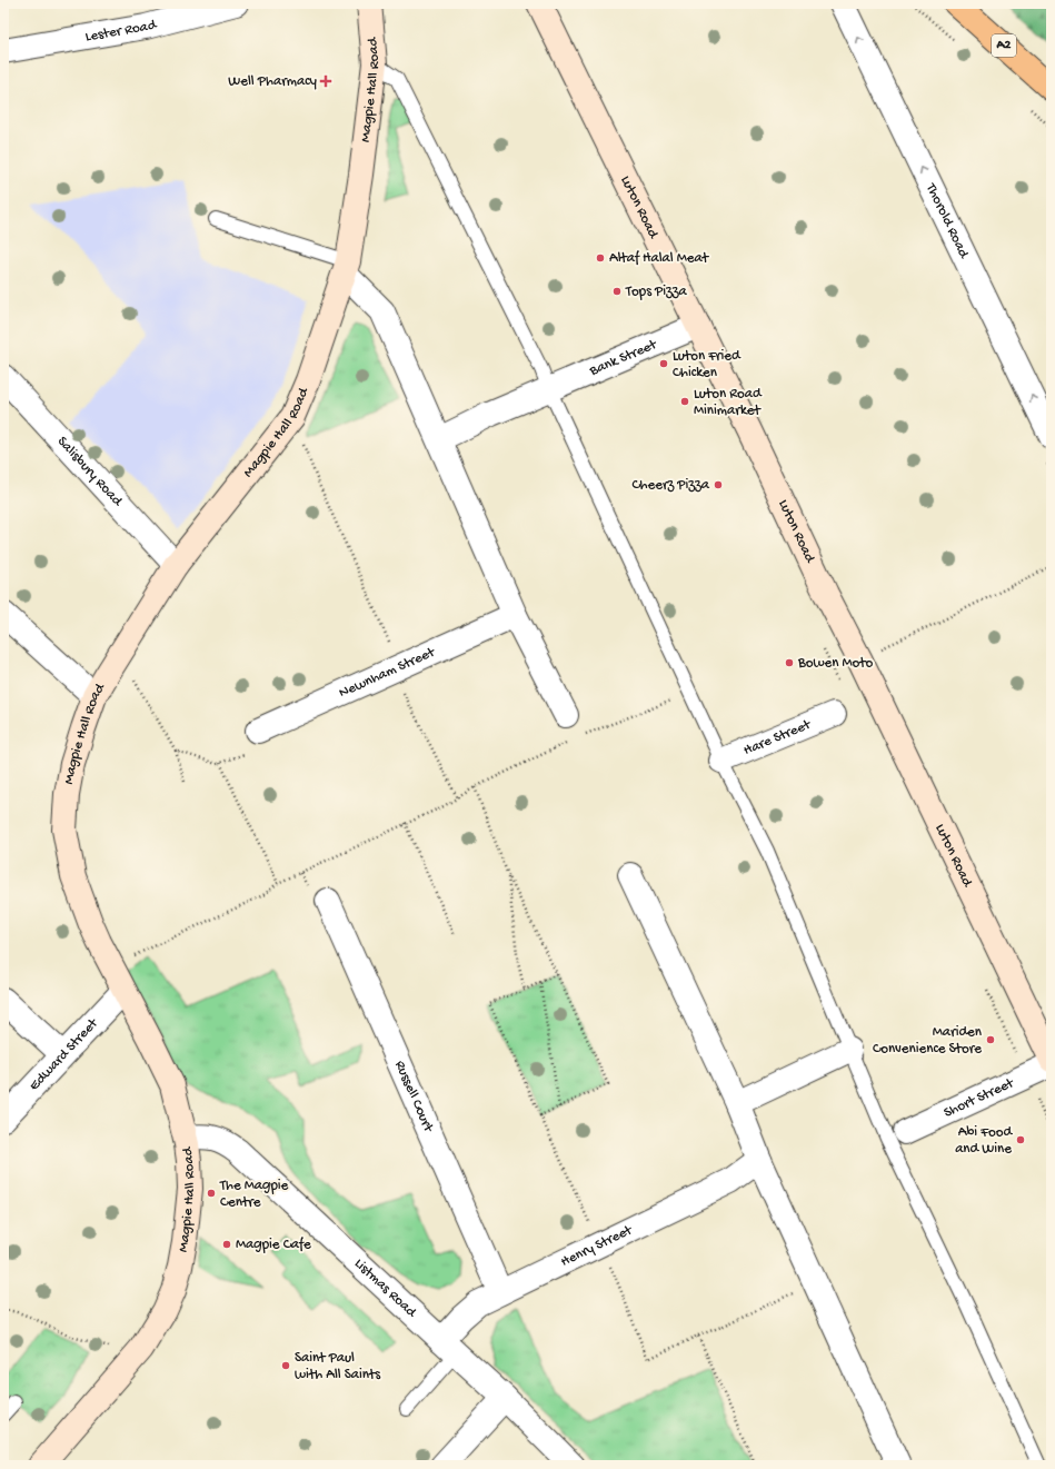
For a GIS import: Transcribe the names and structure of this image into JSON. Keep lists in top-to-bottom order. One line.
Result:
{"streets":{"main road":["A2"],"street":["Lester Road","Magpie Hall Road","Luton Road","Thorold Road","Bank Street","Salisbury Road","Newnham Street","Hare Street","Edward Street","Russell Court","Short Street","Henry Street","Listmas Road"]},"crossings":[["Magpie Hall Road","Salisbury Road"],["Magpie Hall Road","Edward Street"],["Magpie Hall Road","Listmas Road"],["Luton Road","Bank Street"],["Russell Court","Henry Street"],["Henry Street","Listmas Road"]],"one_way":["Thorold Road"],"places":{"health":["Well Pharmacy"],"other":["Altaf Halal Meat","Tops Pizza","Luton Fried Chicken","Luton Road Minimarket","Cheerz Pizza","Bowen Moto","Mariden Convenience Store","Abi Food and Wine","The Magpie Centre","Magpie Cafe","Saint Paul with All Saints"]}}
